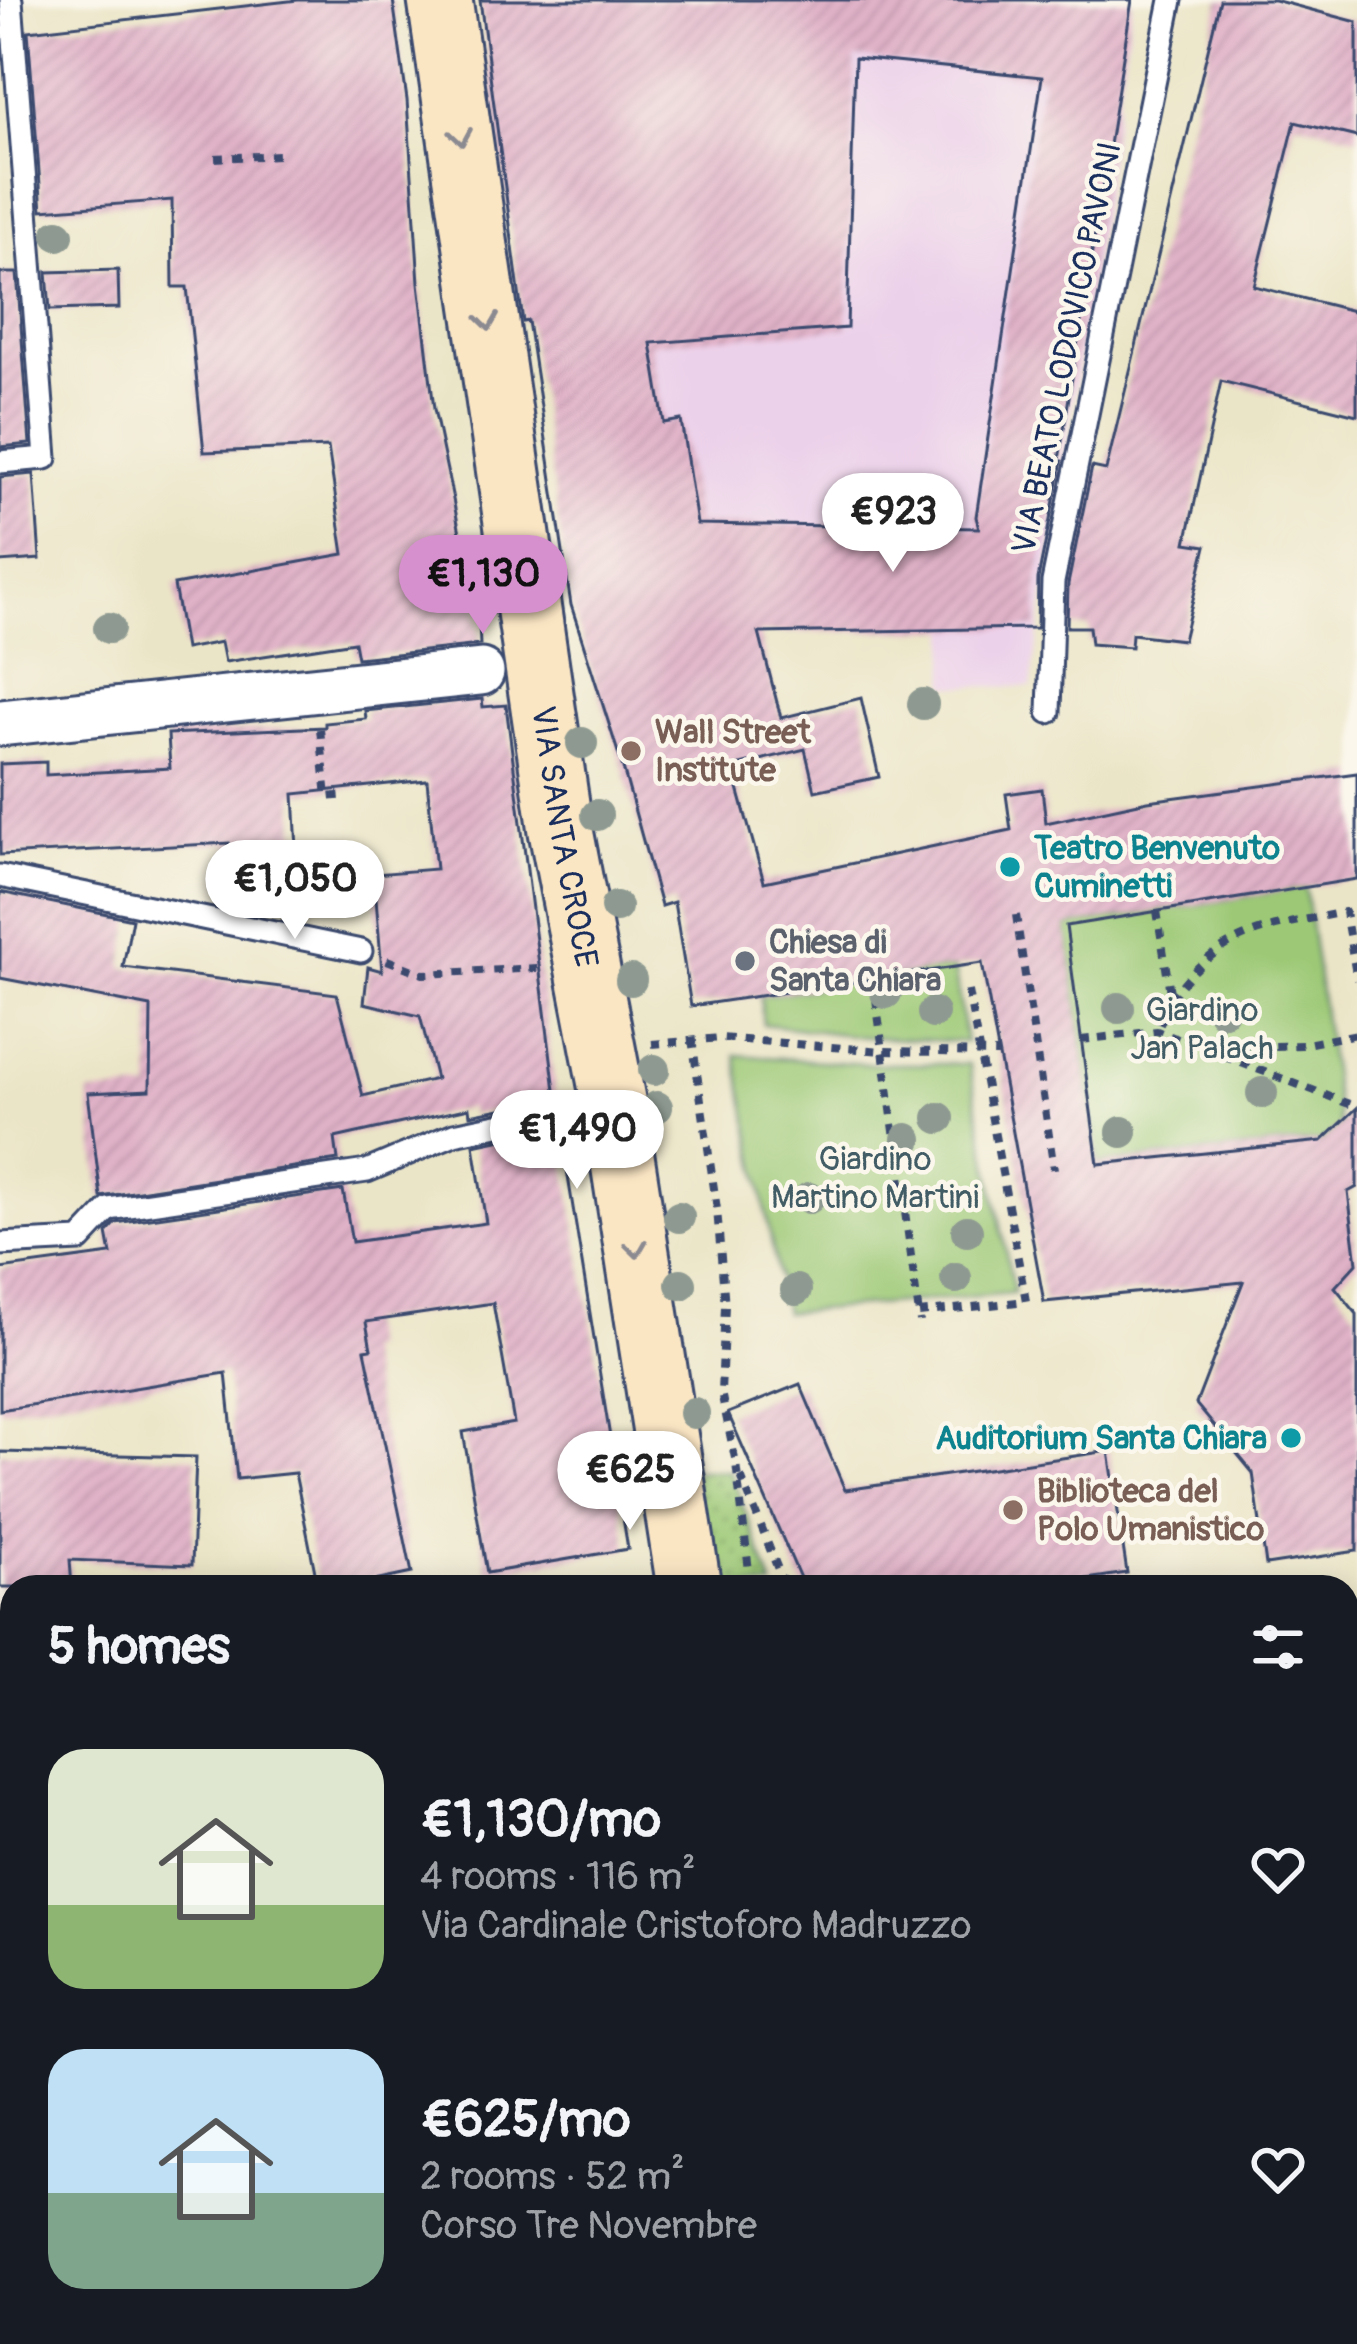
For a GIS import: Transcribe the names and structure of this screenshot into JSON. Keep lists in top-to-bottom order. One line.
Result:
{"streets":{"street":["VIA SANTA CROCE"],"lane":["VIA BEATO LODOVICO PAVONI"]},"one_way":["VIA SANTA CROCE"],"parks":["Giardino Jan Palach","Giardino Martino Martini"],"places":["Wall Street Institute","Teatro Benvenuto Cuminetti","Chiesa di Santa Chiara","Auditorium Santa Chiara","Biblioteca del Polo Umanistico"],"page":{"price":["€923","€1,130","€1,050","€1,490","€625"],"heading":"5 homes","list":[{"name":"€1,130/mo","note":"4 rooms · 116 m² · Via Cardinale Cristoforo Madruzzo"},{"name":"€625/mo","note":"2 rooms · 52 m² · Corso Tre Novembre"}]}}
